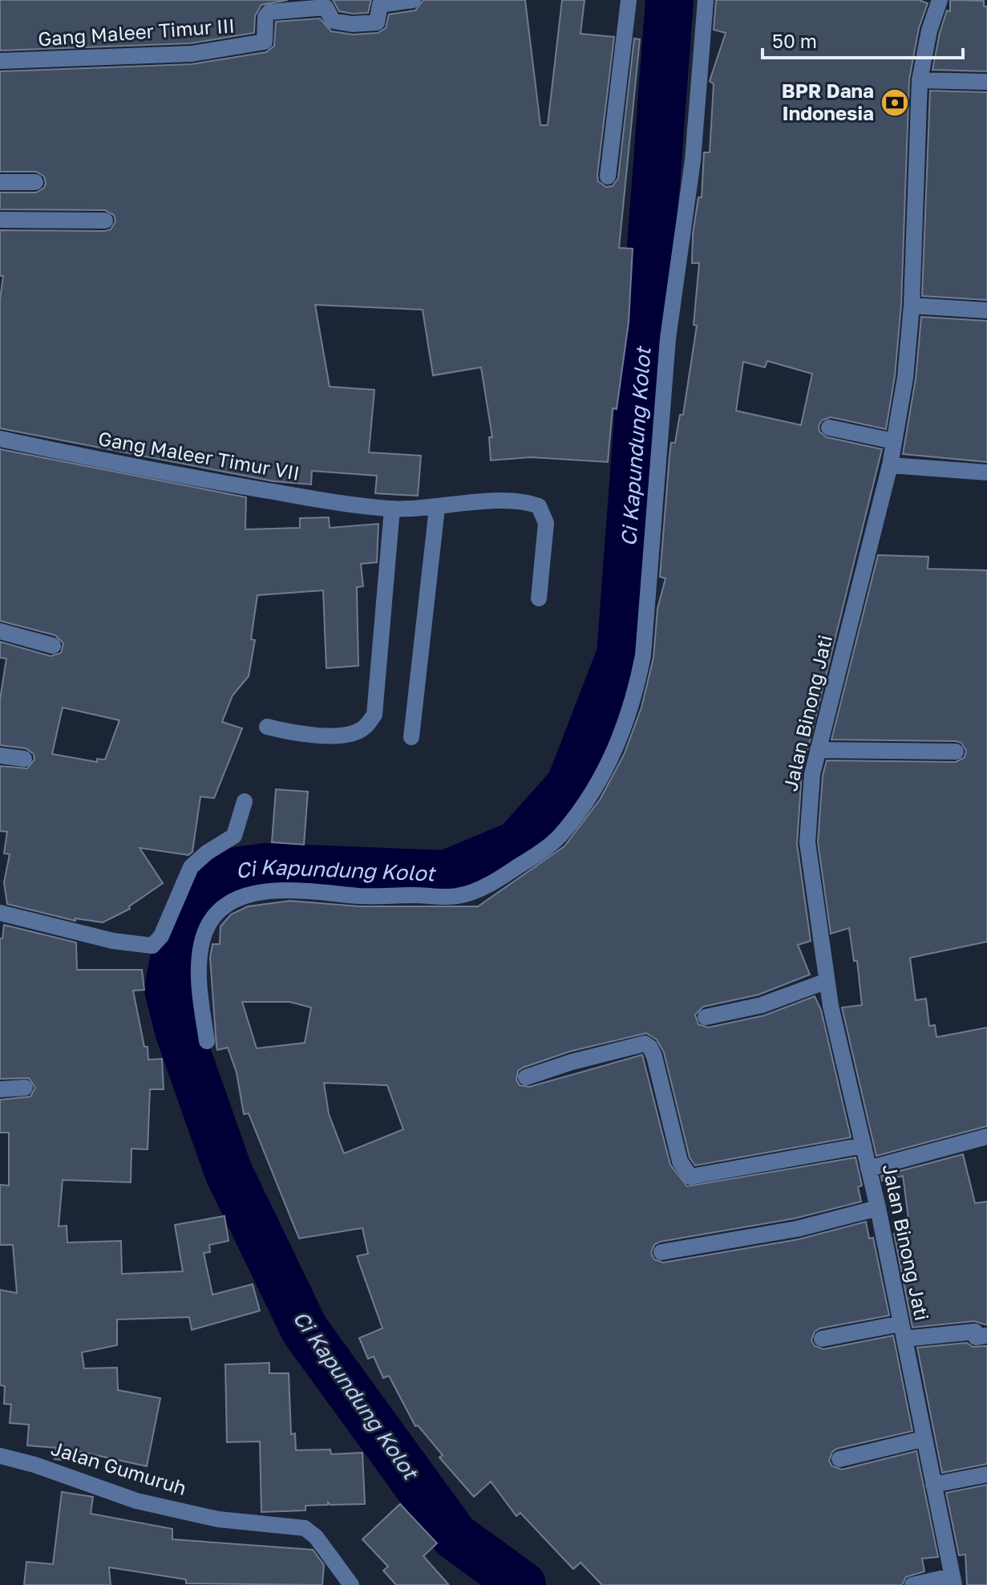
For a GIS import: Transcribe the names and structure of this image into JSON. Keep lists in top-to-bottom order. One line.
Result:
{"streets":{"street":["Gang Maleer Timur III","Gang Maleer Timur VII","Jalan Binong Jati","Jalan Gumuruh"]},"water":["Ci Kapundung Kolot"],"places":{"bank":["BPR Dana Indonesia"]},"scale_bar":"50 m"}
